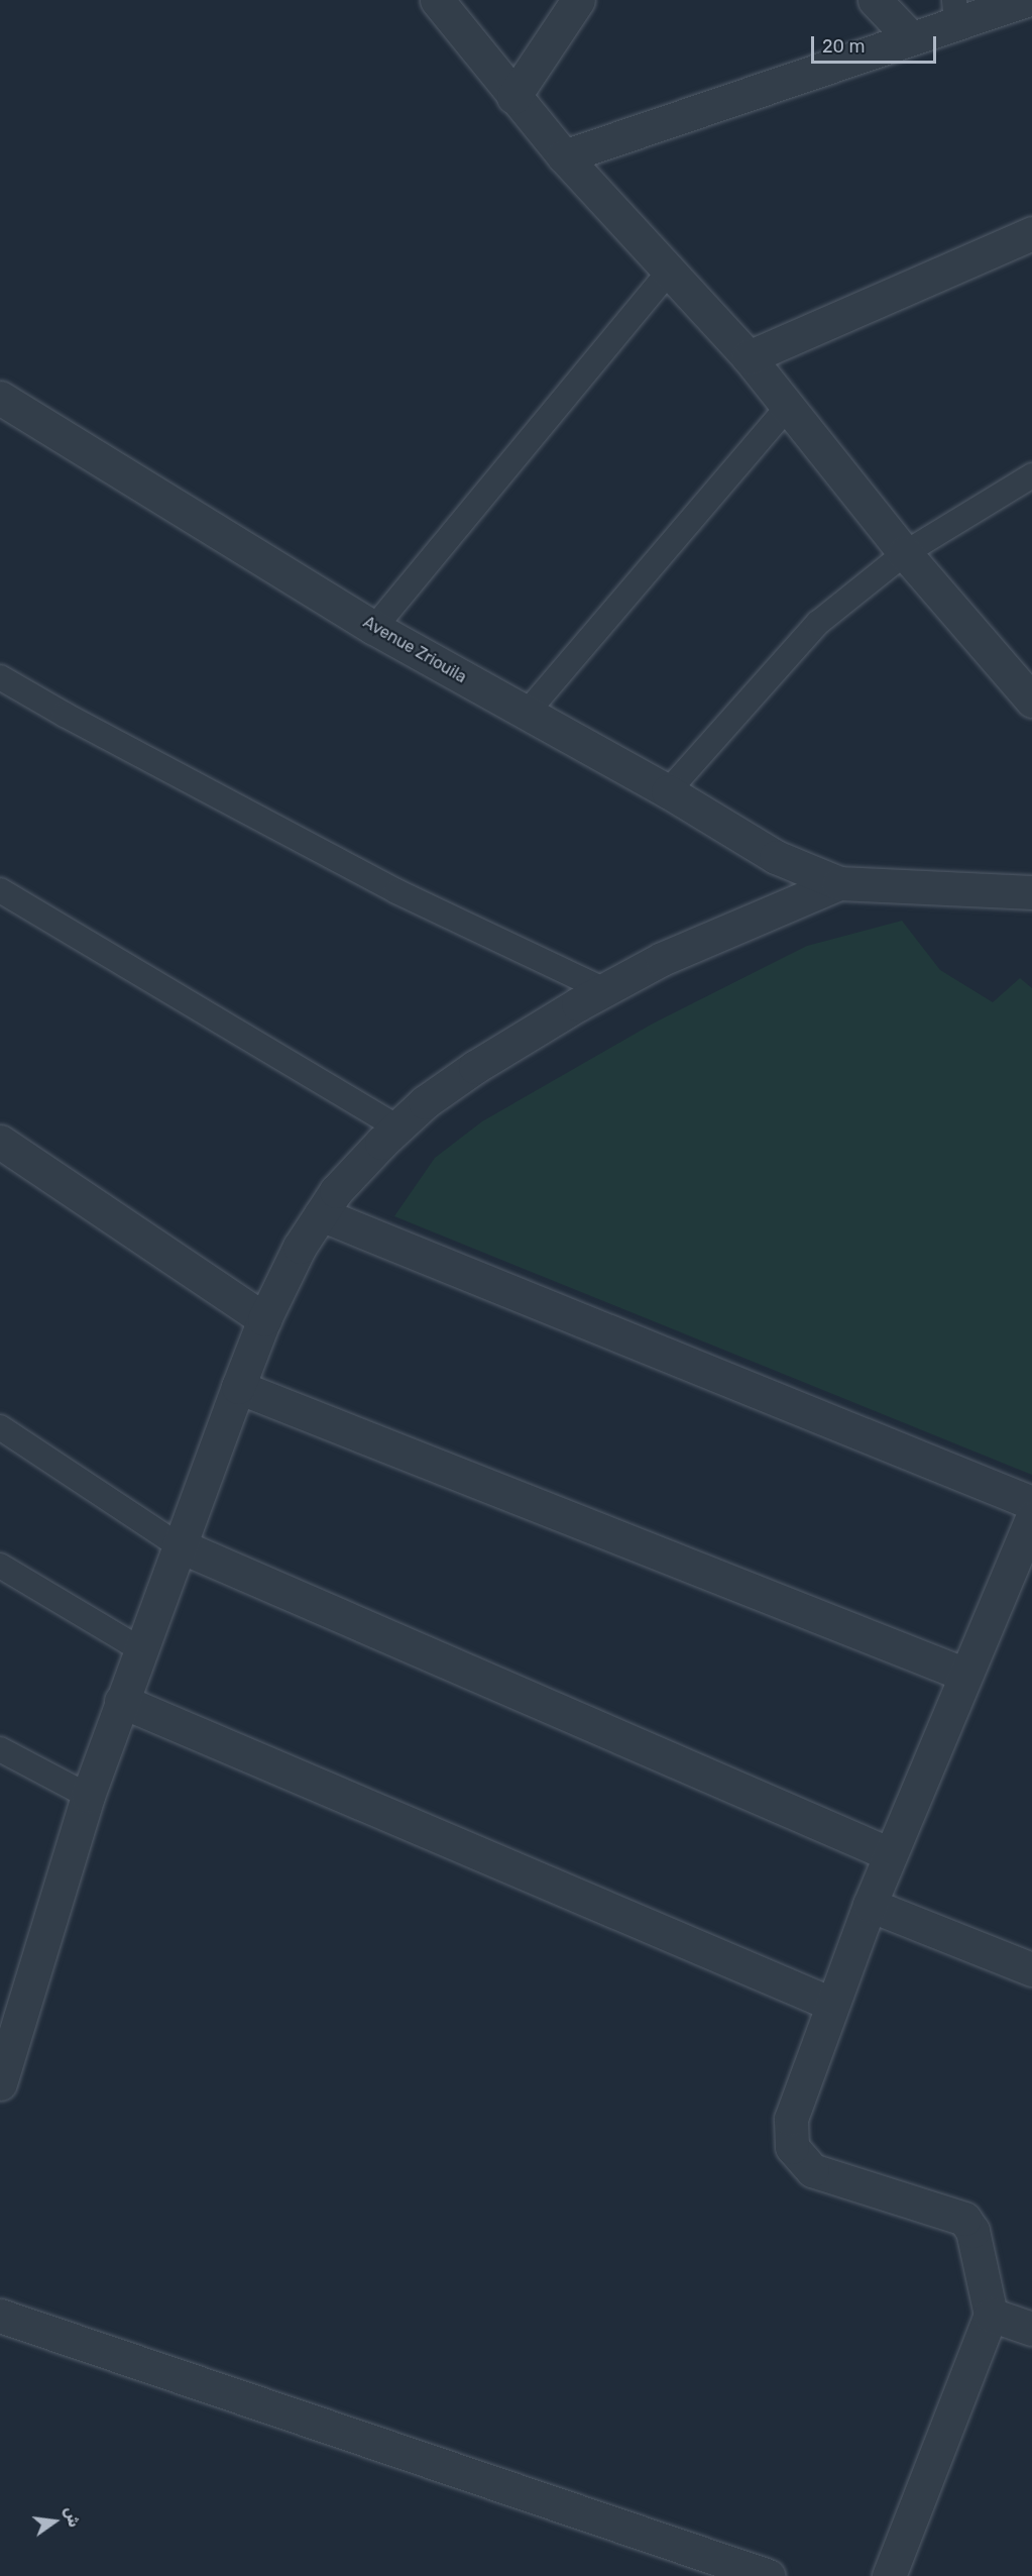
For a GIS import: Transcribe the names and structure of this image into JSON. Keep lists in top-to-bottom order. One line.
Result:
{"streets":{"street":["Avenue Zriouila"]},"scale_bar":"20 m","north":"right"}
